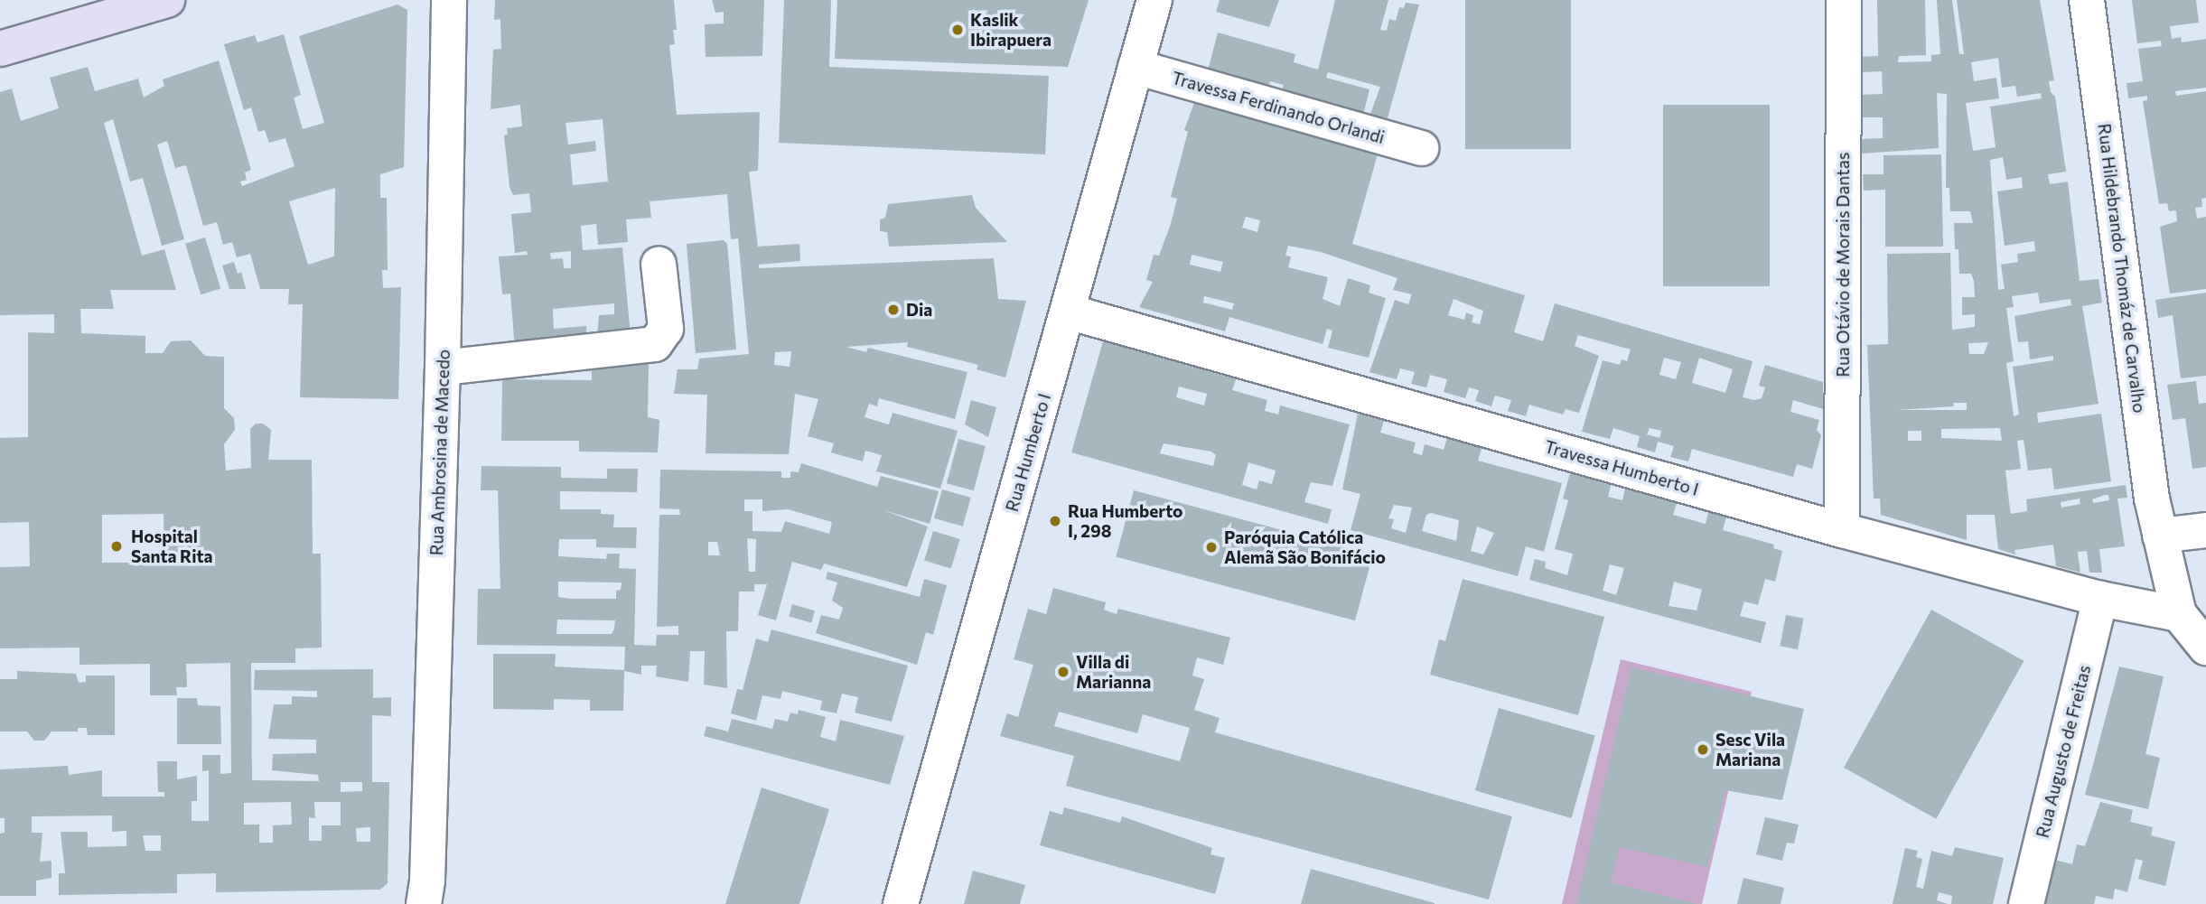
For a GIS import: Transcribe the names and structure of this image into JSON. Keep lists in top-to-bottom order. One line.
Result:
{"streets":{"street":["Travessa Ferdinando Orlandi","Rua Otávio de Morais Dantas","Rua Hildebrando Thomáz de Carvalho","Rua Ambrosina de Macedo","Rua Humberto I","Travessa Humberto I","Rua Augusto de Freitas"]},"crossings":[["Travessa Ferdinando Orlandi","Rua Humberto I"],["Rua Otávio de Morais Dantas","Travessa Humberto I"],["Rua Hildebrando Thomáz de Carvalho","Travessa Humberto I"],["Rua Humberto I","Travessa Humberto I"],["Travessa Humberto I","Rua Augusto de Freitas"]],"places":["Kaslik Ibirapuera","Dia","Rua Humberto I, 298","Hospital Santa Rita","Paróquia Católica Alemã São Bonifácio","Villa di Marianna","Sesc Vila Mariana"]}
